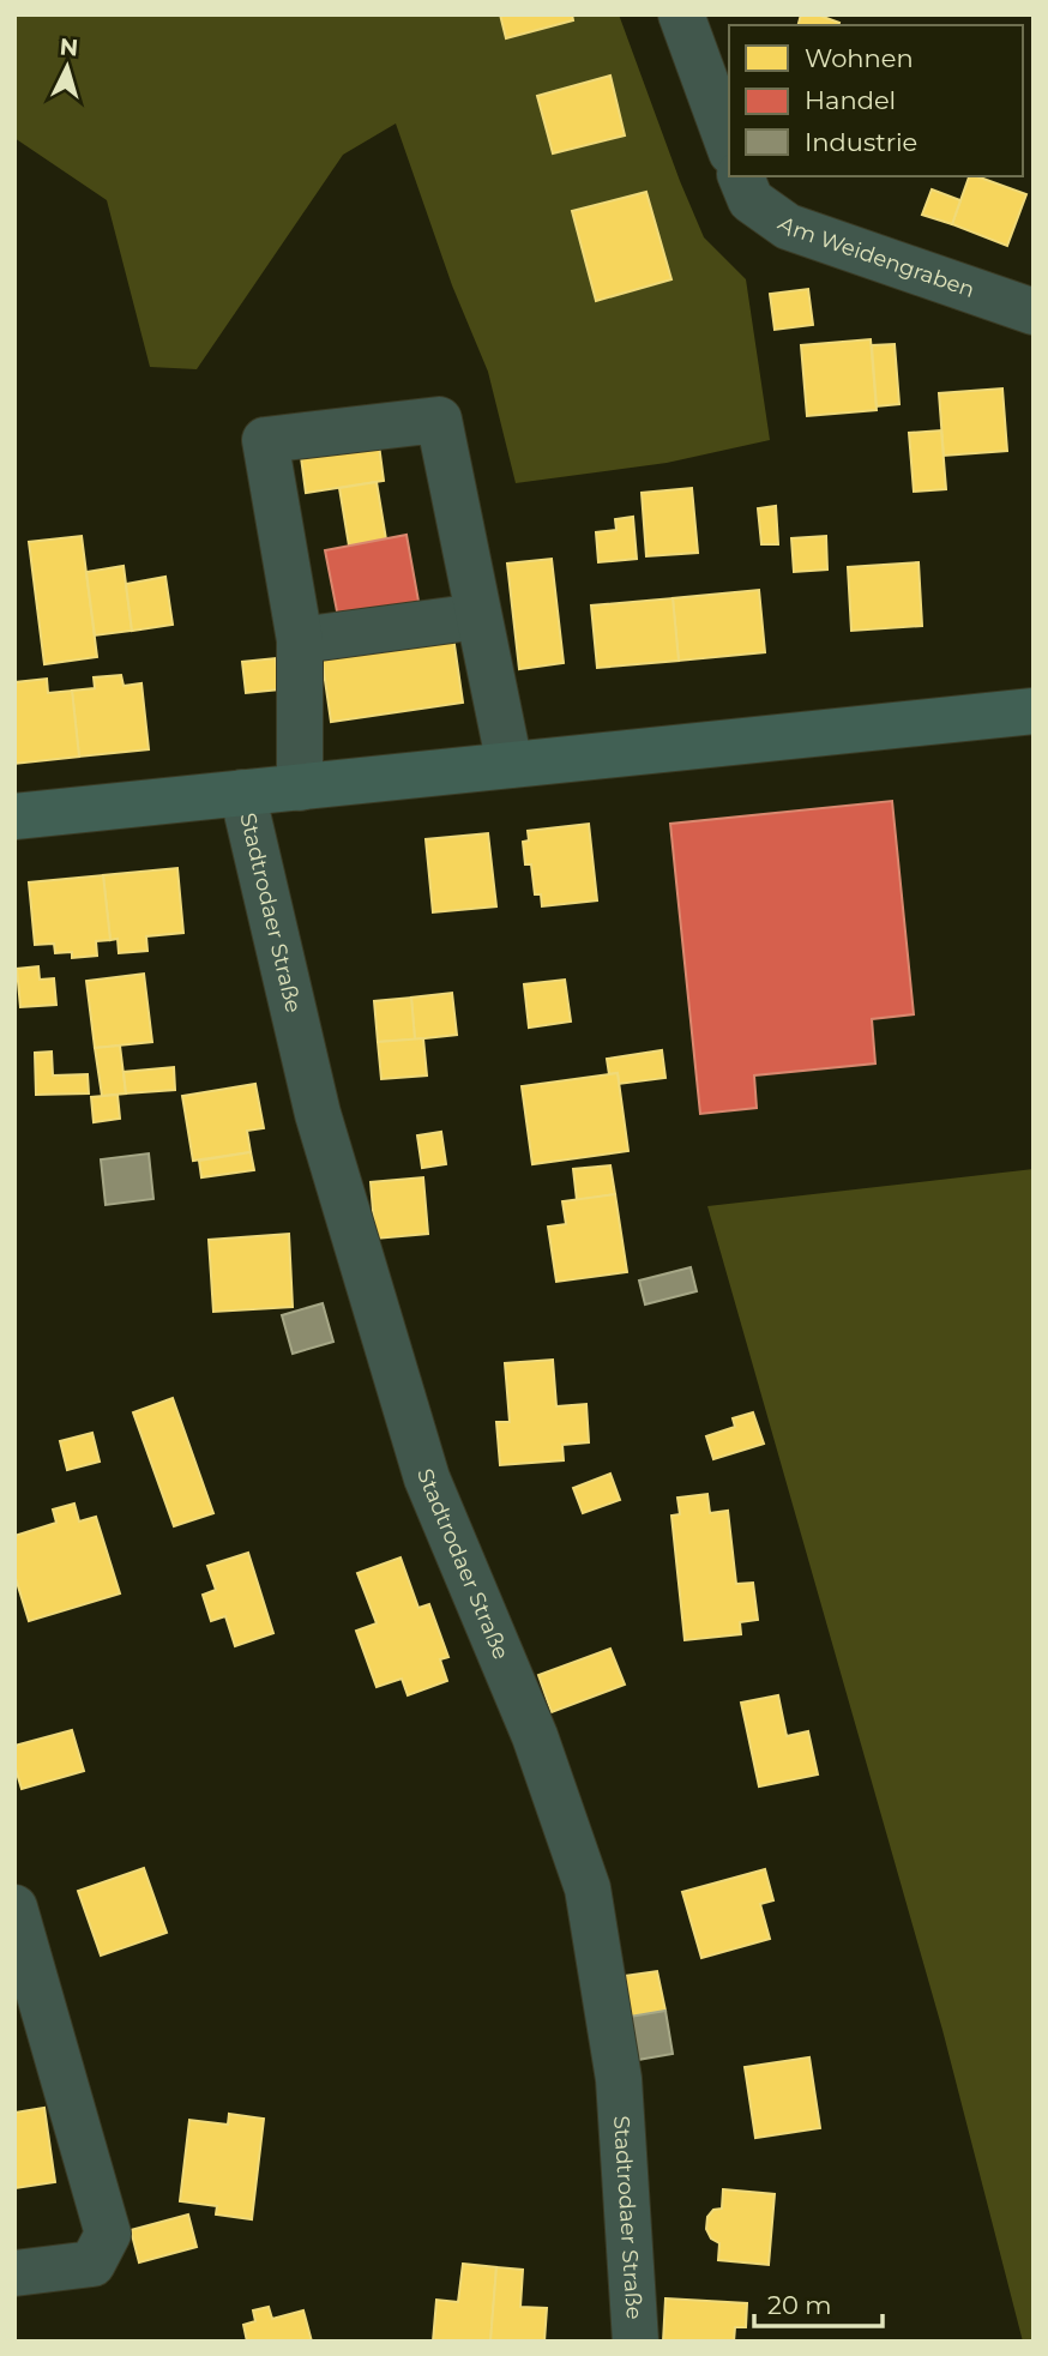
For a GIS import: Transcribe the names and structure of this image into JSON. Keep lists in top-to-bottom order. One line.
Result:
{"streets":{"main road":["Stadtrodaer Straße"],"street":["Am Weidengraben"]},"legend":["Wohnen","Handel","Industrie"],"scale_bar":"20 m","north":"top"}
